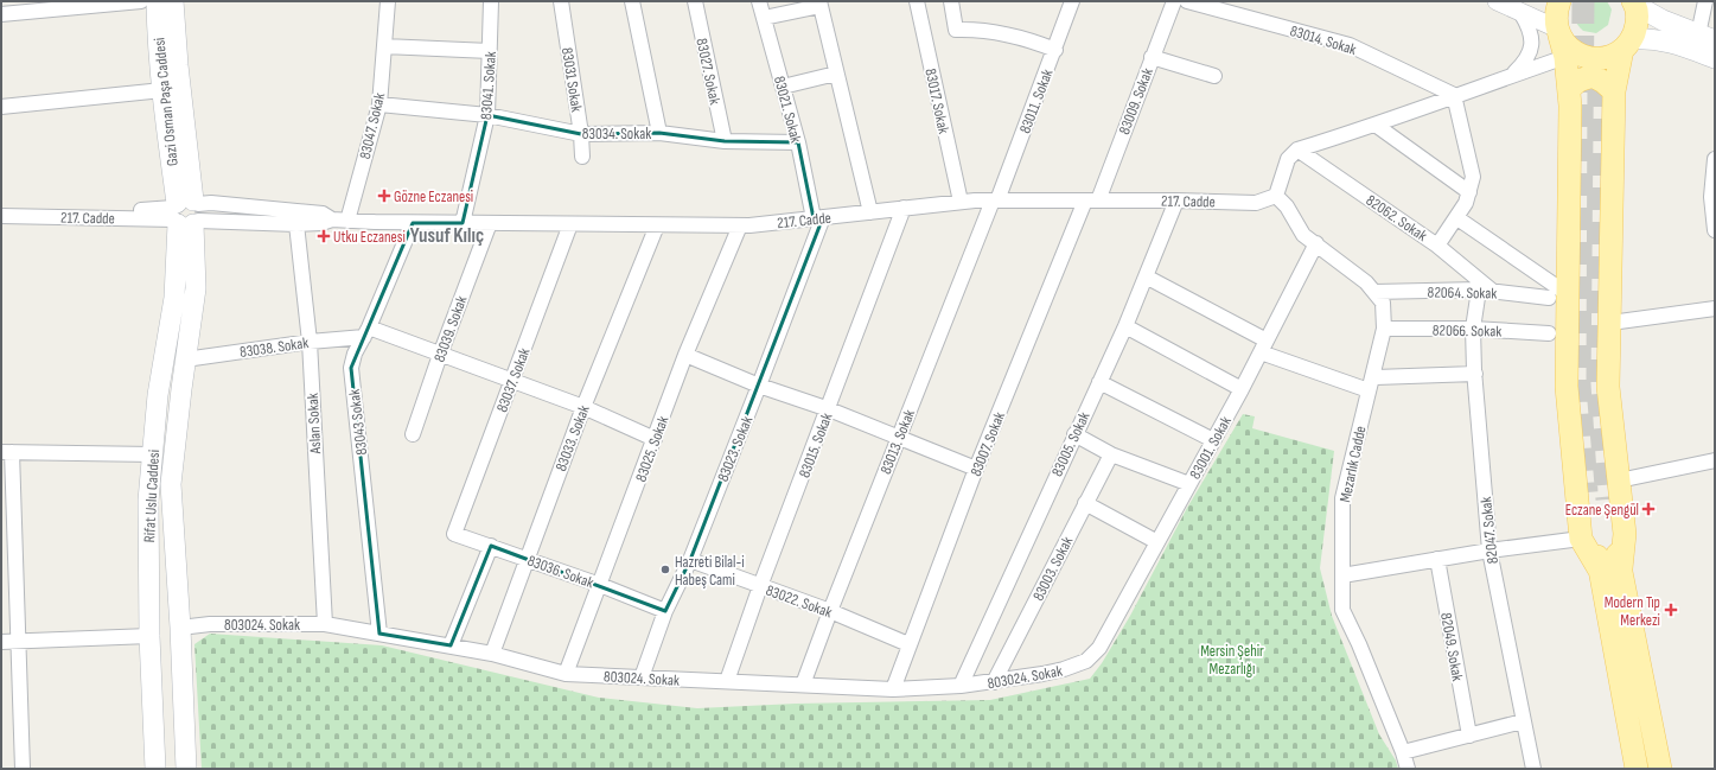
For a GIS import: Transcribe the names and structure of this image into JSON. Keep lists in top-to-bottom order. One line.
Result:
{"streets":{"main road":["Gazi Osman Paşa Caddesi","Rifat Uslu Caddesi"],"street":["83014. Sokak","83027. Sokak","83031 Sokak","83041. Sokak","83017. Sokak","83011. Sokak","83009. Sokak","83021. Sokak","83047. Sokak","83034. Sokak","217. Cadde","82062. Sokak","82064. Sokak","83039. Sokak","82066. Sokak","83038. Sokak","83037. Sokak","83043 Sokak","Aslan Sokak","83033. Sokak","83013. Sokak","83007. Sokak","83005. Sokak","83015. Sokak","83001. Sokak","83025. Sokak","83023. Sokak","Mezarlık Cadde","82047. Sokak","83003. Sokak","83036. Sokak","83022. Sokak","803024. Sokak","82049. Sokak"]},"crossings":[["83027. Sokak","83034. Sokak"],["83031 Sokak","83034. Sokak"],["83041. Sokak","83034. Sokak"],["83041. Sokak","217. Cadde"],["83017. Sokak","217. Cadde"],["83011. Sokak","217. Cadde"],["83011. Sokak","83013. Sokak"],["83009. Sokak","217. Cadde"],["83009. Sokak","83007. Sokak"],["Gazi Osman Paşa Caddesi","217. Cadde"],["Gazi Osman Paşa Caddesi","Rifat Uslu Caddesi"],["83021. Sokak","83034. Sokak"],["83021. Sokak","217. Cadde"],["83021. Sokak","83023. Sokak"],["83047. Sokak","83034. Sokak"],["83047. Sokak","217. Cadde"],["217. Cadde","83039. Sokak"],["217. Cadde","83037. Sokak"],["217. Cadde","83043 Sokak"],["217. Cadde","Aslan Sokak"],["217. Cadde","83033. Sokak"],["217. Cadde","83013. Sokak"],["217. Cadde","83007. Sokak"],["217. Cadde","83005. Sokak"],["217. Cadde","83015. Sokak"],["217. Cadde","83025. Sokak"],["217. Cadde","83023. Sokak"],["217. Cadde","Mezarlık Cadde"],["217. Cadde","Rifat Uslu Caddesi"],["82062. Sokak","82064. Sokak"],["82062. Sokak","82047. Sokak"],["82064. Sokak","Mezarlık Cadde"],["82064. Sokak","82047. Sokak"],["82066. Sokak","Mezarlık Cadde"],["82066. Sokak","82047. Sokak"],["83038. Sokak","83043 Sokak"],["83038. Sokak","Aslan Sokak"],["83038. Sokak","Rifat Uslu Caddesi"],["83037. Sokak","83036. Sokak"],["83043 Sokak","803024. Sokak"],["Aslan Sokak","803024. Sokak"],["83033. Sokak","83036. Sokak"],["83033. Sokak","803024. Sokak"],["83013. Sokak","83022. Sokak"],["83013. Sokak","803024. Sokak"],["83007. Sokak","83022. Sokak"],["83007. Sokak","803024. Sokak"],["83005. Sokak","803024. Sokak"],["83015. Sokak","83022. Sokak"],["83015. Sokak","803024. Sokak"],["83001. Sokak","Mezarlık Cadde"],["83001. Sokak","803024. Sokak"],["83025. Sokak","83036. Sokak"],["83025. Sokak","803024. Sokak"],["83023. Sokak","83036. Sokak"],["83023. Sokak","83022. Sokak"],["83023. Sokak","803024. Sokak"],["Rifat Uslu Caddesi","803024. Sokak"],["83003. Sokak","803024. Sokak"]],"districts":["Yusuf Kılıç"],"parks":["Mersin Şehir Mezarlığı"],"places":{"health":["Gözne Eczanesi","Utku Eczanesi","Eczane Şengül","Modern Tıp Merkezi"],"other":["Hazreti Bilal-i Habeş Cami"]}}
